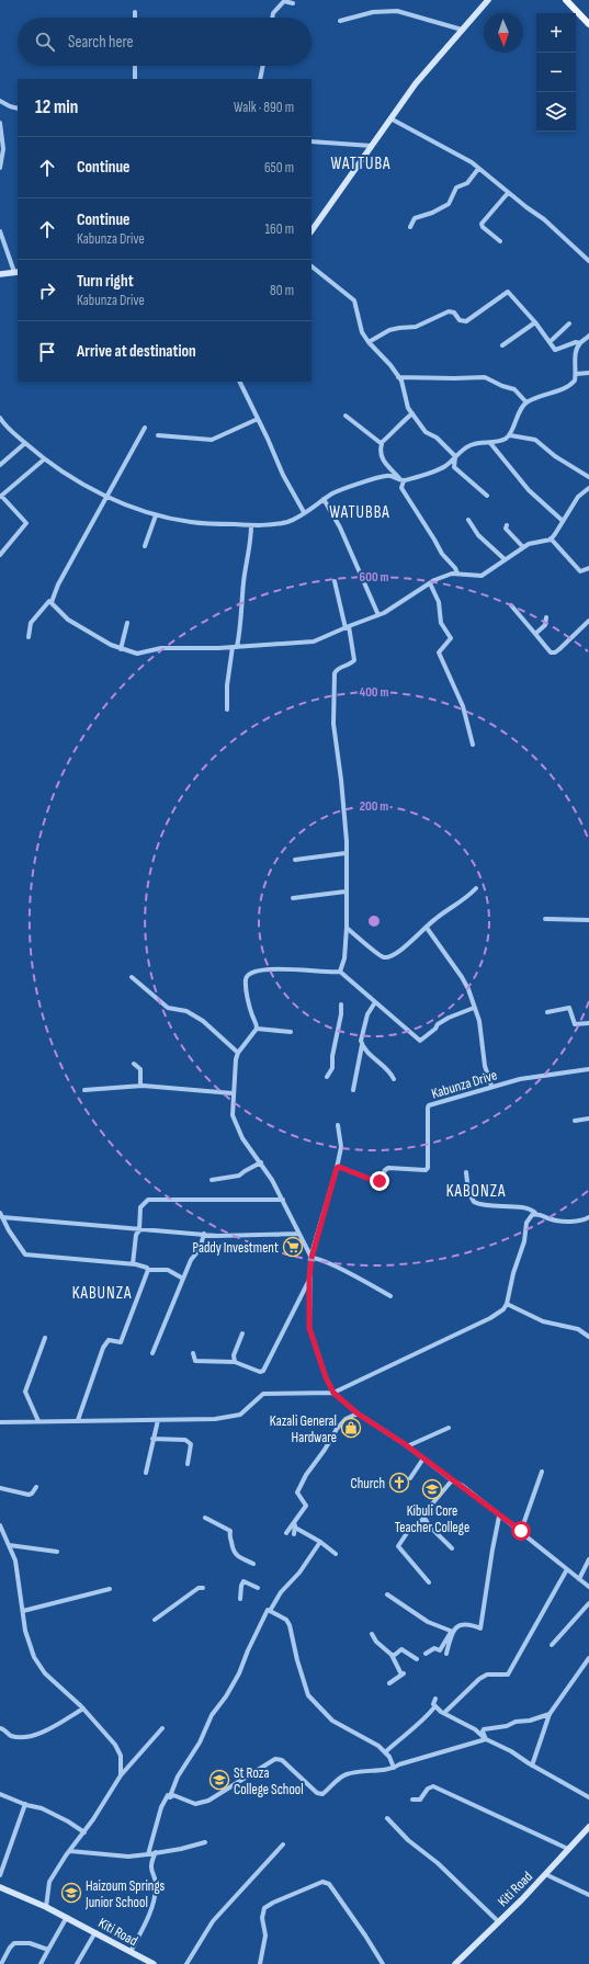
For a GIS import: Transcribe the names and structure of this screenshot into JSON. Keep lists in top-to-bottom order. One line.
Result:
{"streets":{"street":["Kabunza Drive","Kiti Road"]},"districts":["WATTUBA","WATUBBA","KABONZA","KABUNZA"],"places":{"supermarket":["Paddy Investment"],"shop":["Kazali General Hardware"],"church":["Church"],"school or university":["Kibuli Core Teacher College","St Roza College School","Haizoum Springs Junior School"]},"north":"bottom","page":{"map_buttons":["+","−"],"search":"Search here","heading":["12 min","Walk · 890 m"],"list":[["Continue","650 m"],["Continue","Kabunza Drive","160 m"],["Turn right","Kabunza Drive","80 m"],"Arrive at destination"]},"rings":["600 m","400 m","200 m"]}
